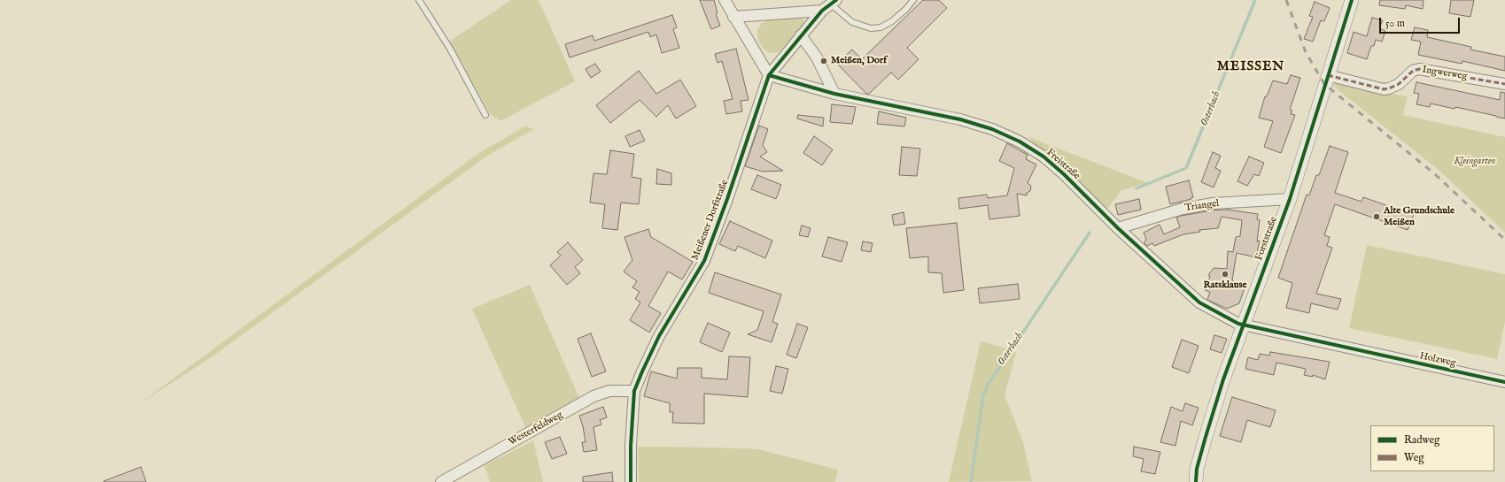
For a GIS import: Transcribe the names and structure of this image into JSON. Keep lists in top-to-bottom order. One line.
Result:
{"streets":{"street":["Ingwerweg","Freistraße","Triangel","Meißener Dorfstraße","Forststraße","Holzweg","Westerfeldweg"]},"crossings":[["Ingwerweg","Forststraße"],["Freistraße","Triangel"],["Freistraße","Meißener Dorfstraße"],["Freistraße","Forststraße"],["Freistraße","Holzweg"],["Triangel","Forststraße"],["Meißener Dorfstraße","Westerfeldweg"],["Forststraße","Holzweg"]],"districts":["MEISSEN"],"water":["Osterbach"],"parks":["Kleingarten"],"places":["Meißen, Dorf","Alte Grundschule Meißen","Ratsklause"],"legend":["Radweg","Weg"],"scale_bar":"50 m"}
